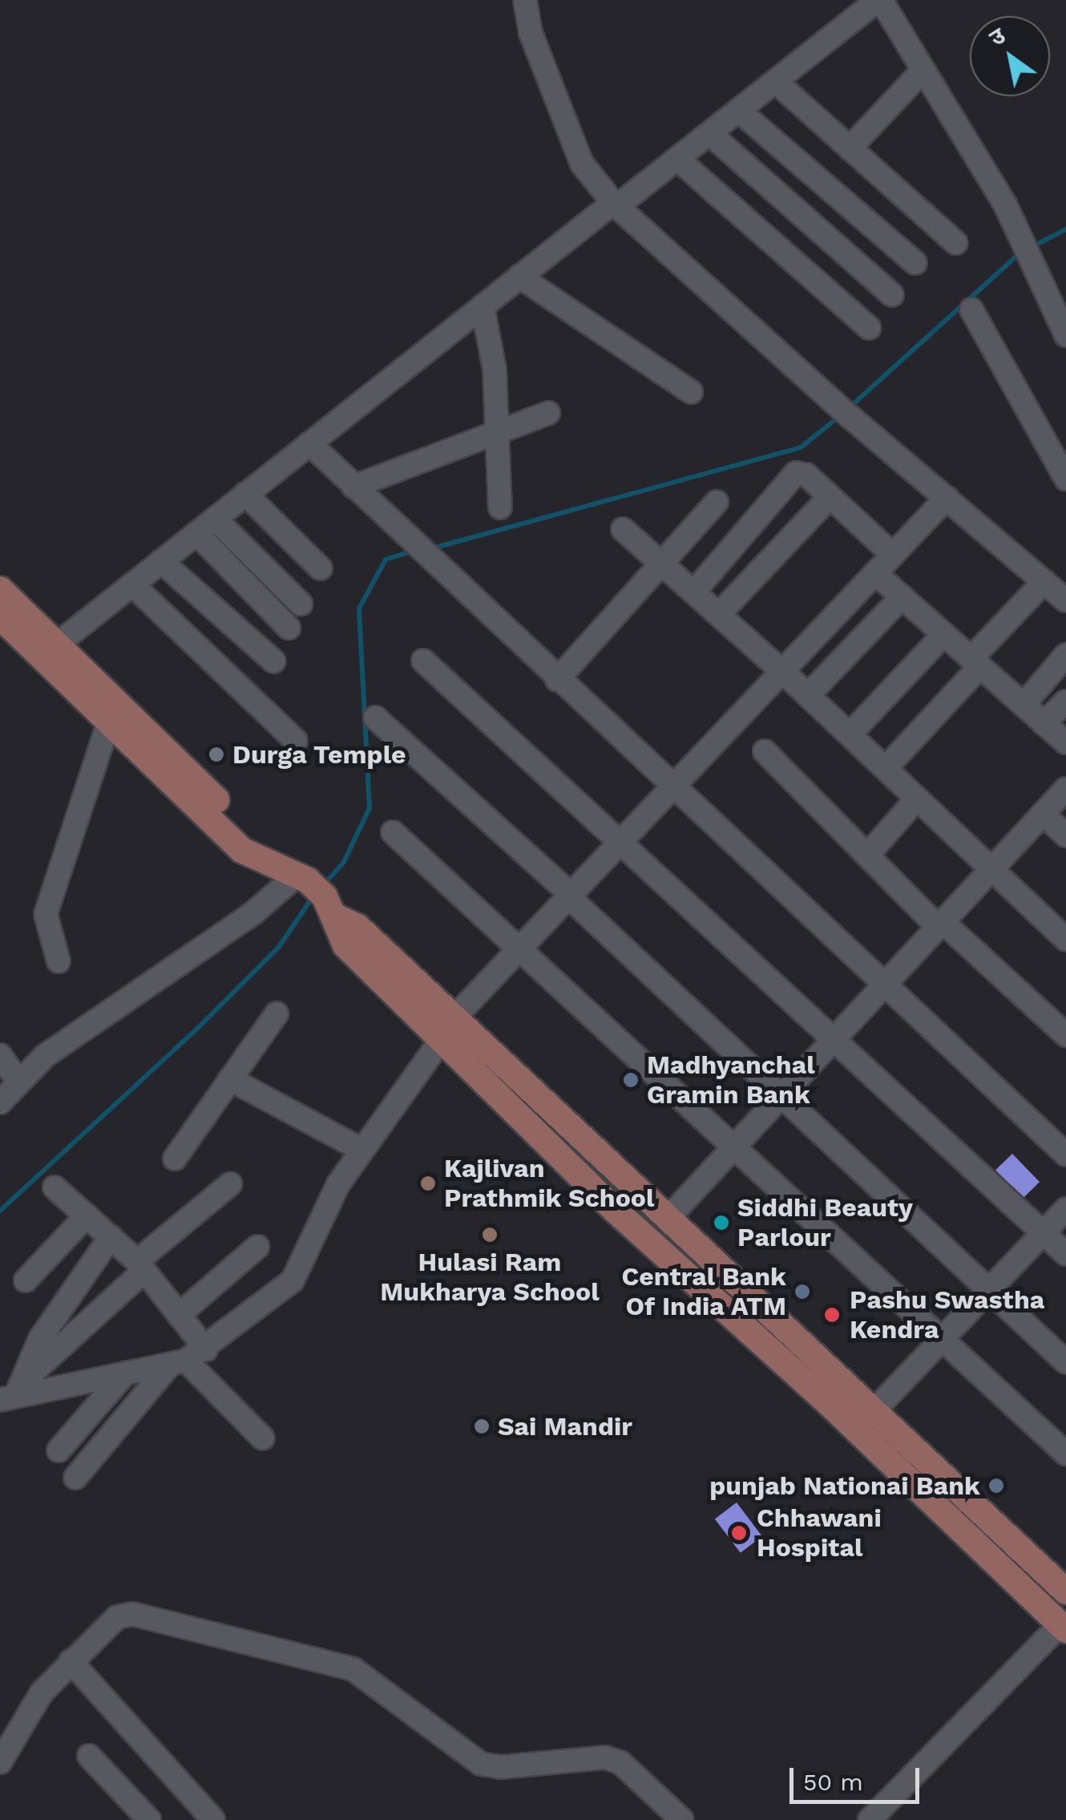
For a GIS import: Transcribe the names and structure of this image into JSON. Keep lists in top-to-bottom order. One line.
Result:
{"places":["Durga Temple","Madhyanchal Gramin Bank","Kajlivan Prathmik School","Siddhi Beauty Parlour","Hulasi Ram Mukharya School","Central Bank Of India ATM","Pashu Swastha Kendra","Sai Mandir","punjab Nationai Bank","Chhawani Hospital"],"scale_bar":"50 m","north":"top left"}
